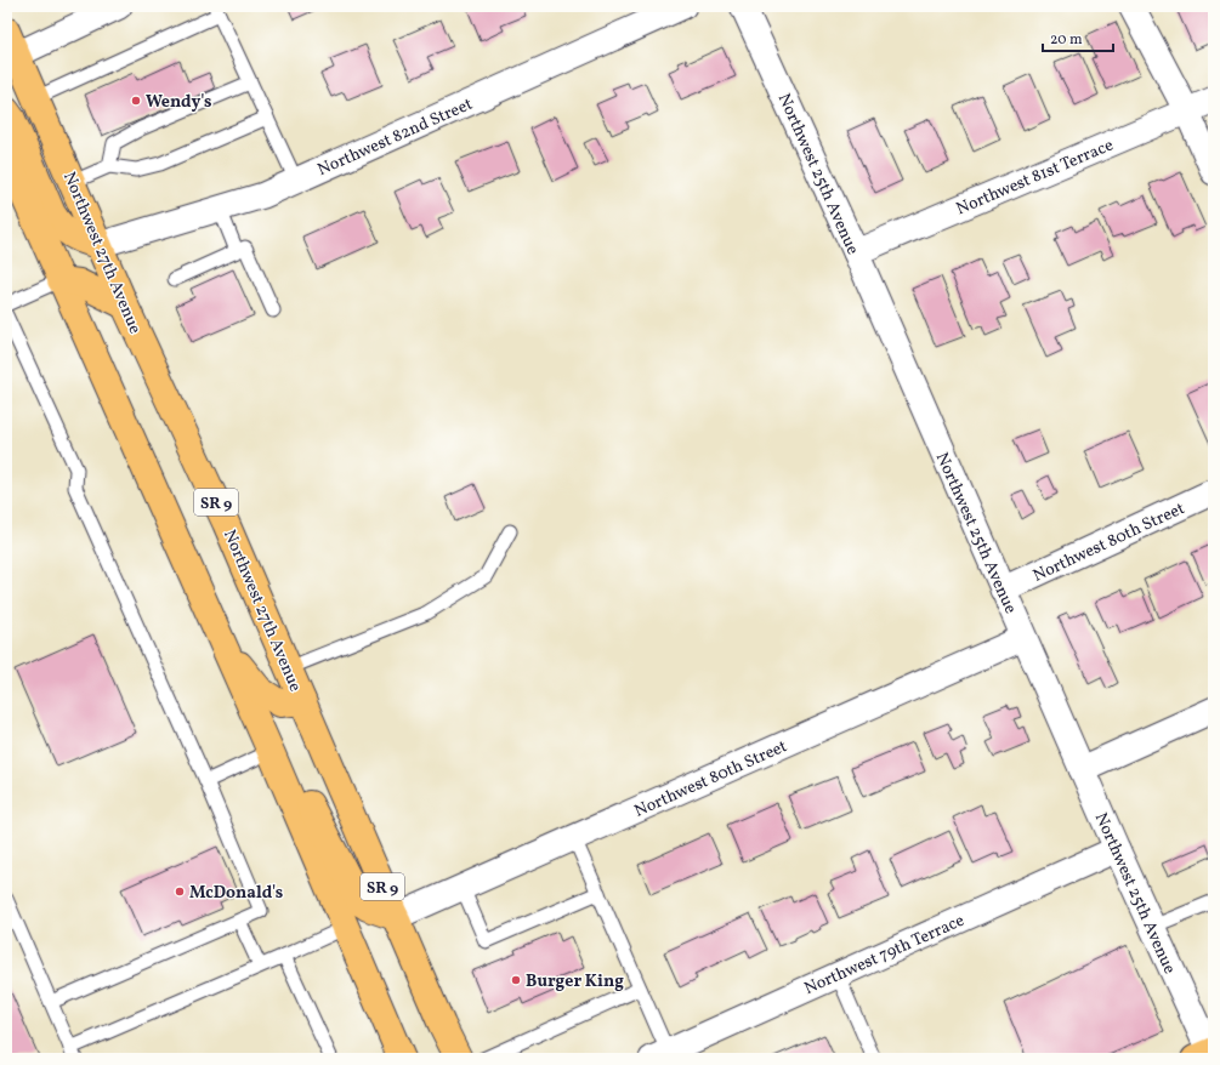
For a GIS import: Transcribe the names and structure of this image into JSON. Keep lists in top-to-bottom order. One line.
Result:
{"streets":{"main road":["Northwest 27th Avenue","SR 9"],"street":["Northwest 82nd Street","Northwest 25th Avenue","Northwest 81st Terrace","Northwest 80th Street","Northwest 79th Terrace"]},"crossings":[["Northwest 82nd Street","Northwest 27th Avenue"],["Northwest 25th Avenue","Northwest 81st Terrace"],["Northwest 25th Avenue","Northwest 80th Street"],["Northwest 25th Avenue","Northwest 79th Terrace"],["Northwest 27th Avenue","Northwest 80th Street"]],"places":["Wendy's","McDonald's","Burger King"],"scale_bar":"20 m"}
